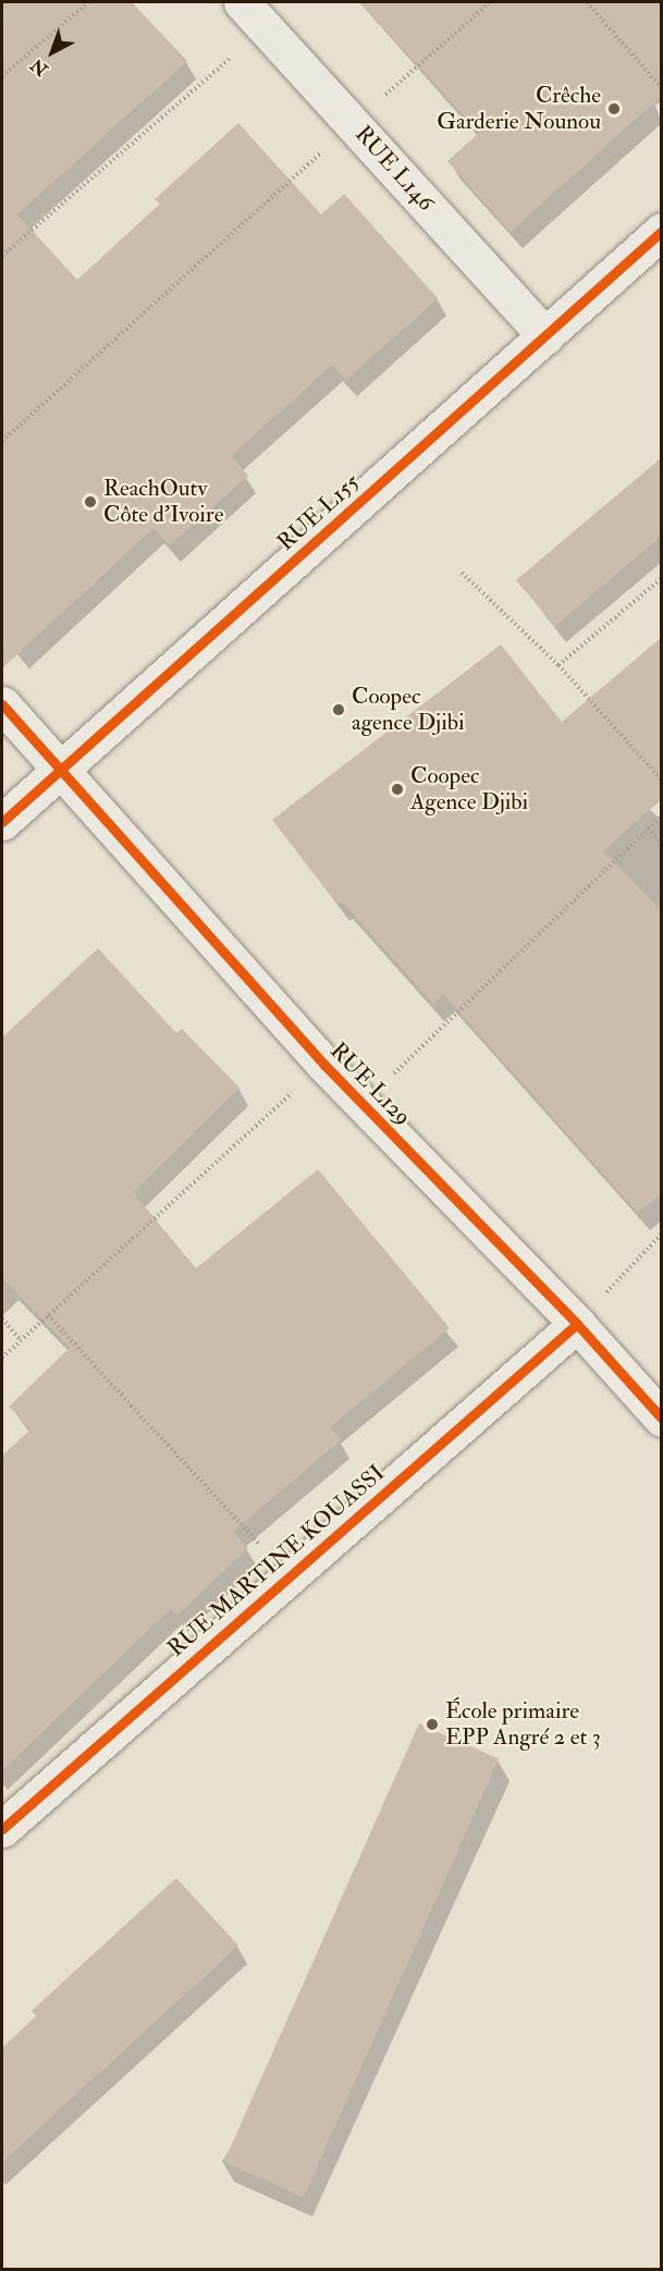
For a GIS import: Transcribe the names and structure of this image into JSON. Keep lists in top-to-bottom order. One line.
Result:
{"streets":{"street":["RUE L146","RUE L155","RUE L129","RUE MARTINE KOUASSI"]},"crossings":[["RUE L146","RUE L155"],["RUE L155","RUE L129"],["RUE L129","RUE MARTINE KOUASSI"]],"places":["Crêche Garderie Nounou","ReachOutv Côte d'Ivoire","Coopec agence Djibi","Coopec Agence Djibi","École primaire EPP Angré 2 et 3"],"north":"bottom left"}
